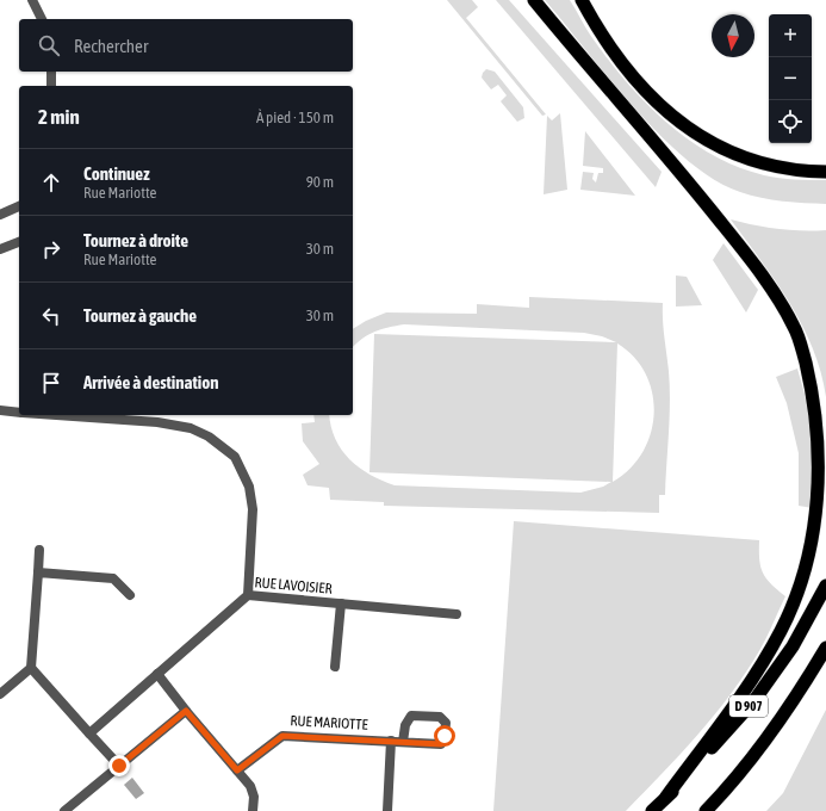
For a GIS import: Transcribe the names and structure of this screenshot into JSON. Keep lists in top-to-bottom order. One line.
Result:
{"streets":{"highway":["D 907"],"street":["RUE LAVOISIER","RUE MARIOTTE"]},"north":"bottom","page":{"map_buttons":["+","−"],"search":"Rechercher","heading":["2 min","À pied · 150 m"],"list":[["Continuez","Rue Mariotte","90 m"],["Tournez à droite","Rue Mariotte","30 m"],["Tournez à gauche","30 m"],"Arrivée à destination"]}}
